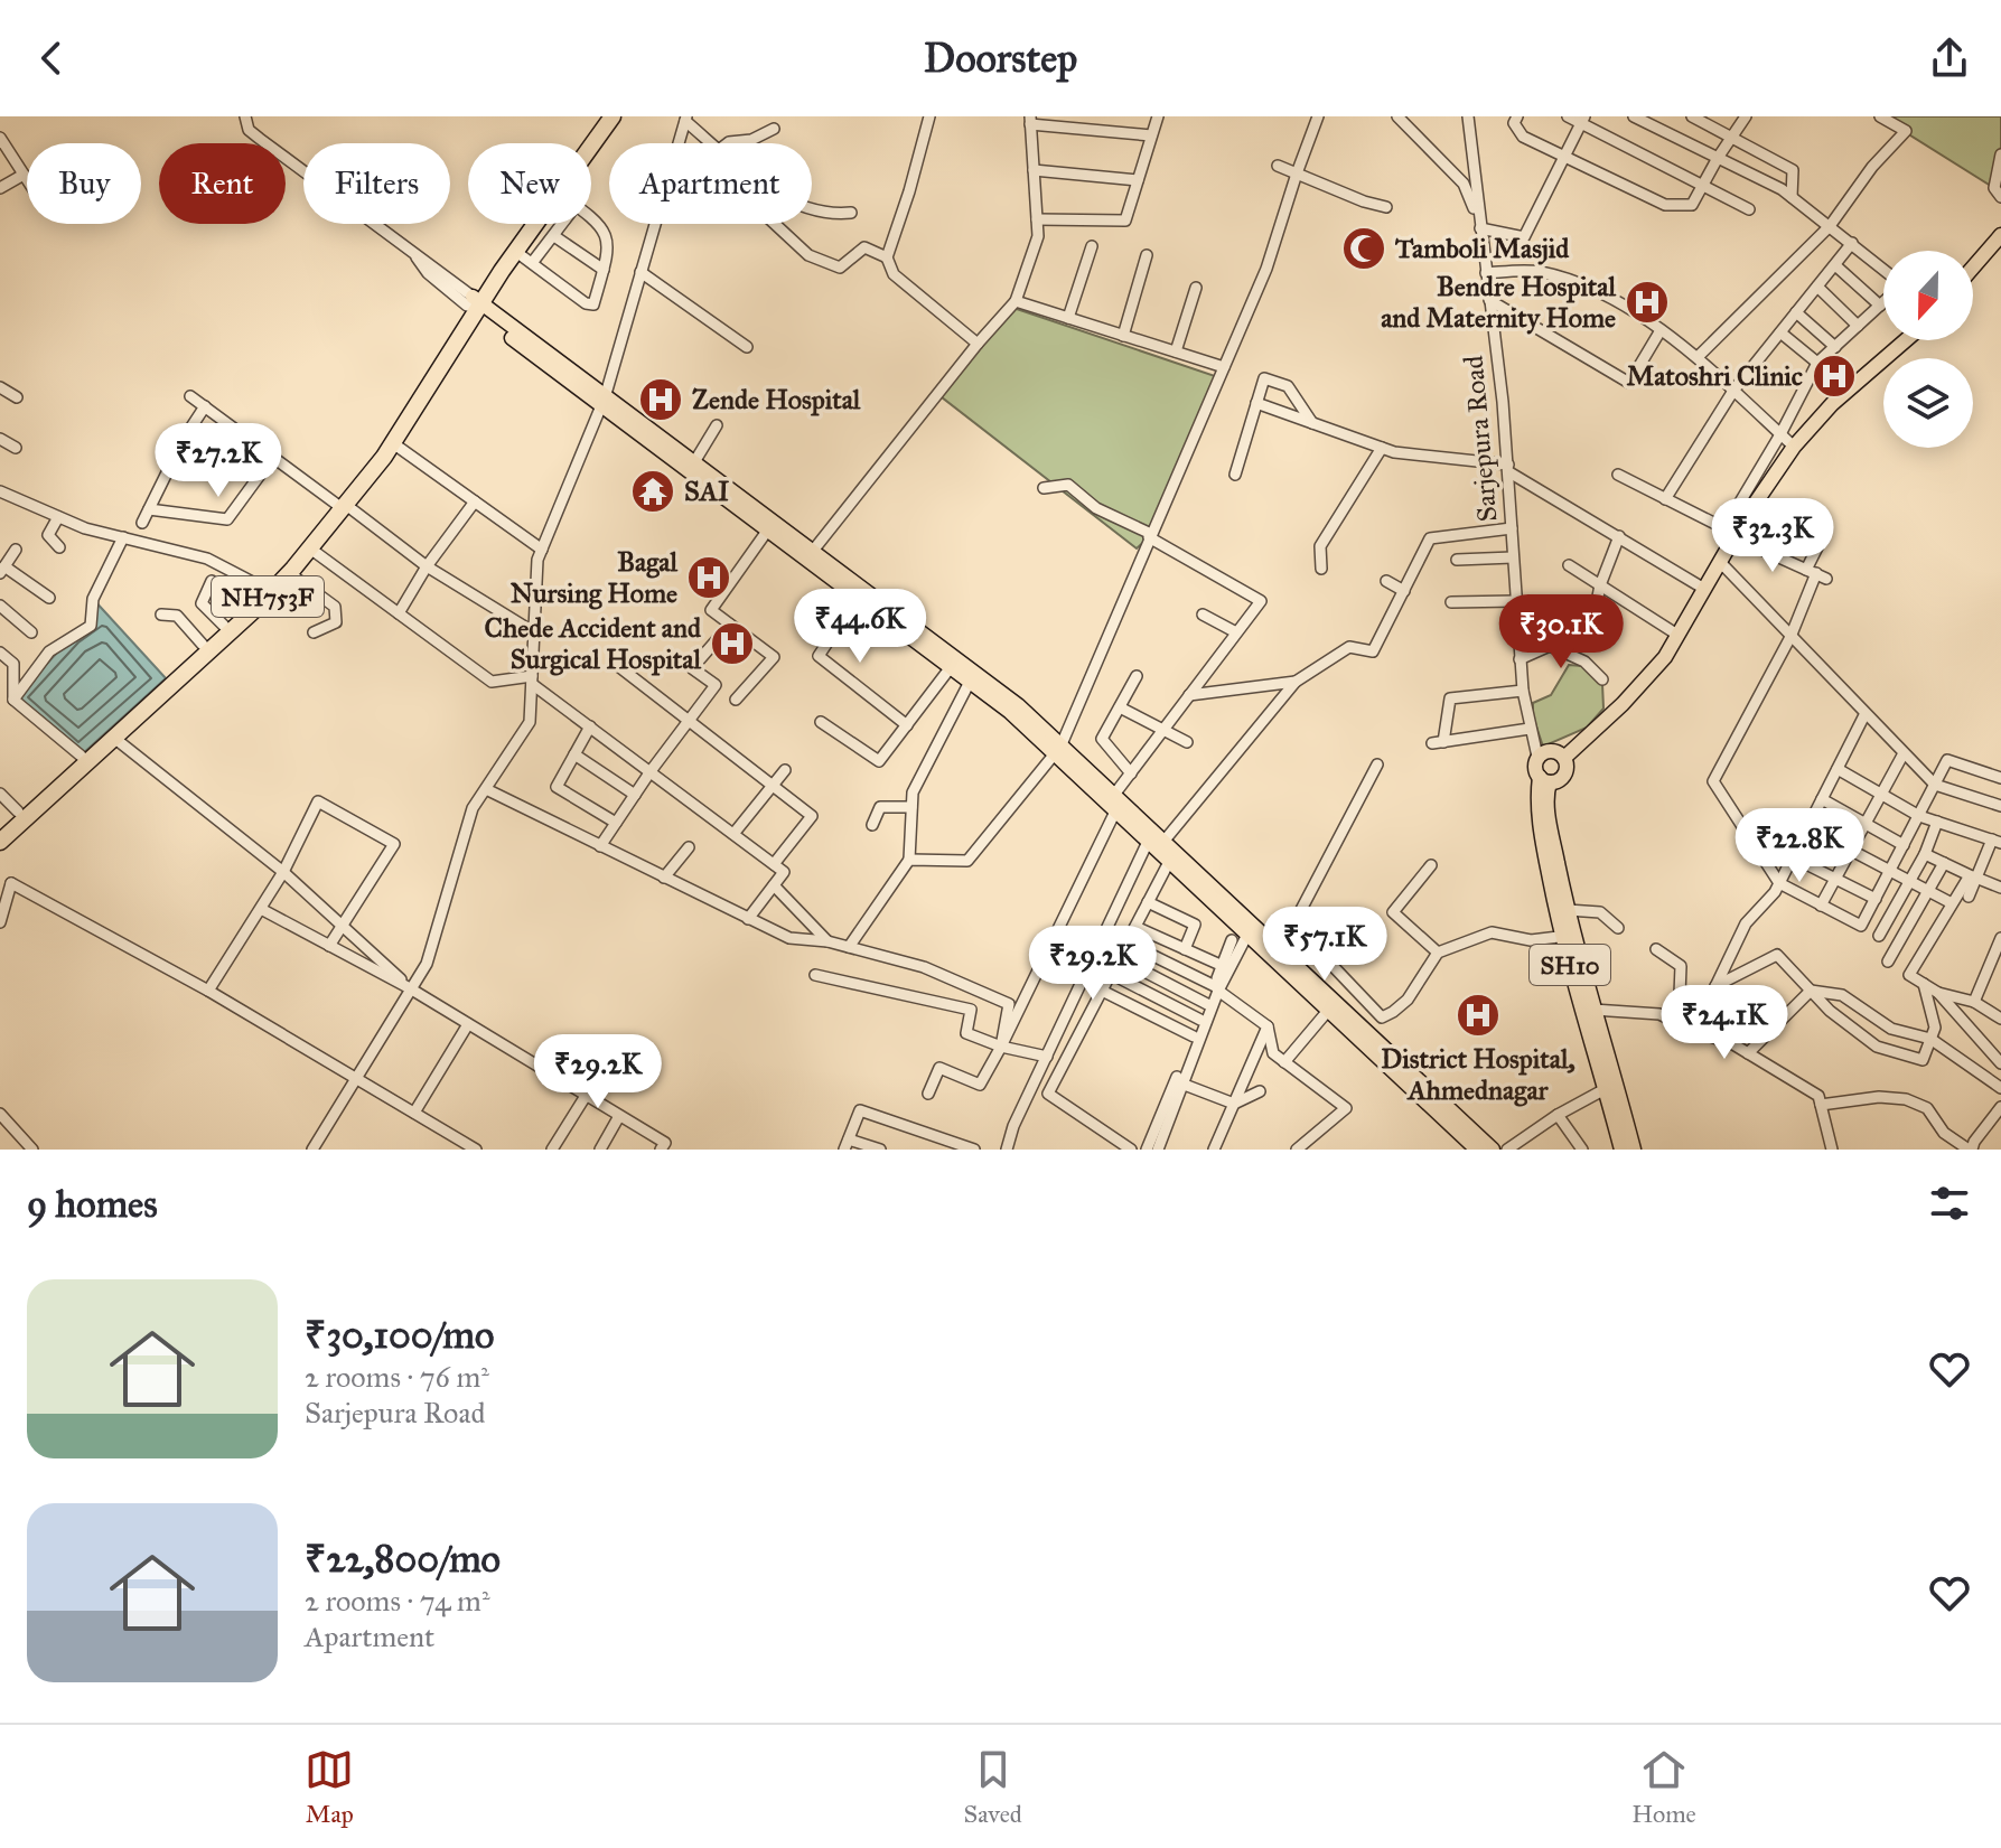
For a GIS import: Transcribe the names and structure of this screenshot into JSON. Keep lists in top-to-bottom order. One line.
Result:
{"streets":{"highway":["NH753F"],"main road":["SH10"],"street":["Sarjepura Road"]},"crossings":[["Sarjepura Road","SH10"]],"places":{"mosque":["Tamboli Masjid"],"hospital":["Bendre Hospital and Maternity Home","Matoshri Clinic","Zende Hospital","Bagal Nursing Home","Chede Accident and Surgical Hospital","District Hospital, Ahmednagar"],"temple":["SAI"]},"north":"bottom","page":{"header":"Doorstep","chip":["Buy","Rent","Filters","New","Apartment"],"price":["₹27.2K","₹32.3K","₹44.6K","₹30.1K","₹22.8K","₹57.1K","₹29.2K","₹24.1K","₹29.2K"],"heading":"9 homes","list":[{"name":"₹30,100/mo","note":"2 rooms · 76 m² · Sarjepura Road"},{"name":"₹22,800/mo","note":"2 rooms · 74 m² · Apartment"}],"tabs":["Map","Saved","Home"]}}
